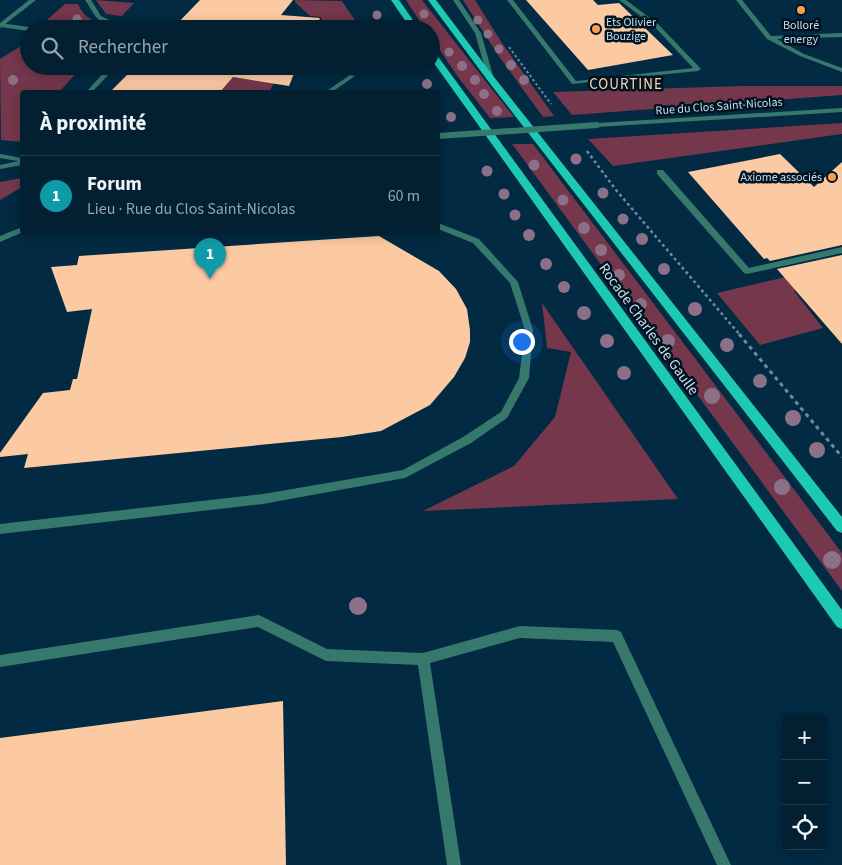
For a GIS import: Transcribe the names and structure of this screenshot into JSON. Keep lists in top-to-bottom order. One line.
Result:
{"streets":{"main road":["Rocade Charles de Gaulle"],"street":["Rue du Clos Saint-Nicolas"]},"districts":["COURTINE"],"places":["Bolloré energy","Ets Olivier Bouzige","Axiome associés"],"page":{"search":"Rechercher","heading":"À proximité","list":[{"mark":"1","name":"Forum","note":"Lieu · Rue du Clos Saint-Nicolas","value":"60 m"}],"pins":"1","map_buttons":["+","−"]}}
